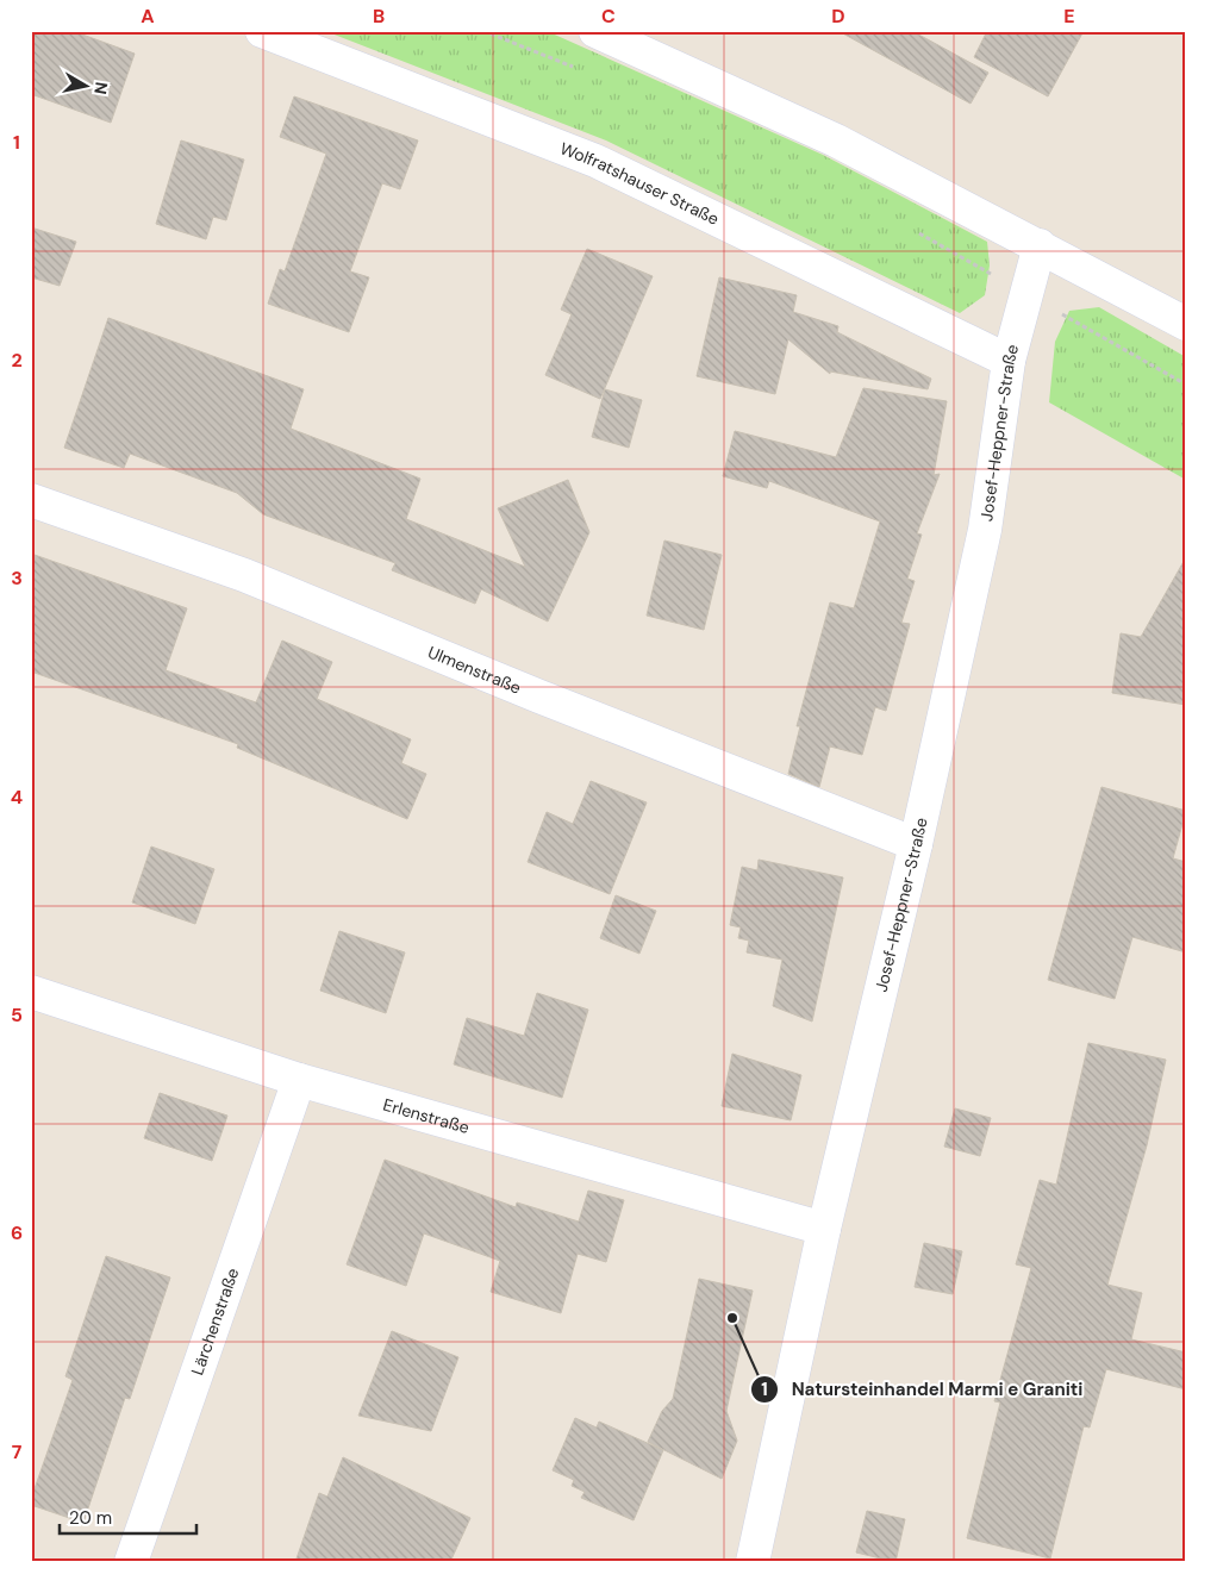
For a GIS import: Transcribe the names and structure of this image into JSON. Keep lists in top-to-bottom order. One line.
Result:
{"streets":{"street":["Wolfratshauser Straße","Josef-Heppner-Straße","Ulmenstraße","Erlenstraße","Lärchenstraße"]},"crossings":[["Wolfratshauser Straße","Josef-Heppner-Straße"],["Josef-Heppner-Straße","Ulmenstraße"],["Josef-Heppner-Straße","Erlenstraße"],["Erlenstraße","Lärchenstraße"]],"places":["Natursteinhandel Marmi e Graniti"],"scale_bar":"20 m","north":"right","grid":{"columns":["A","B","C","D","E"],"rows":["1","2","3","4","5","6","7"]}}
